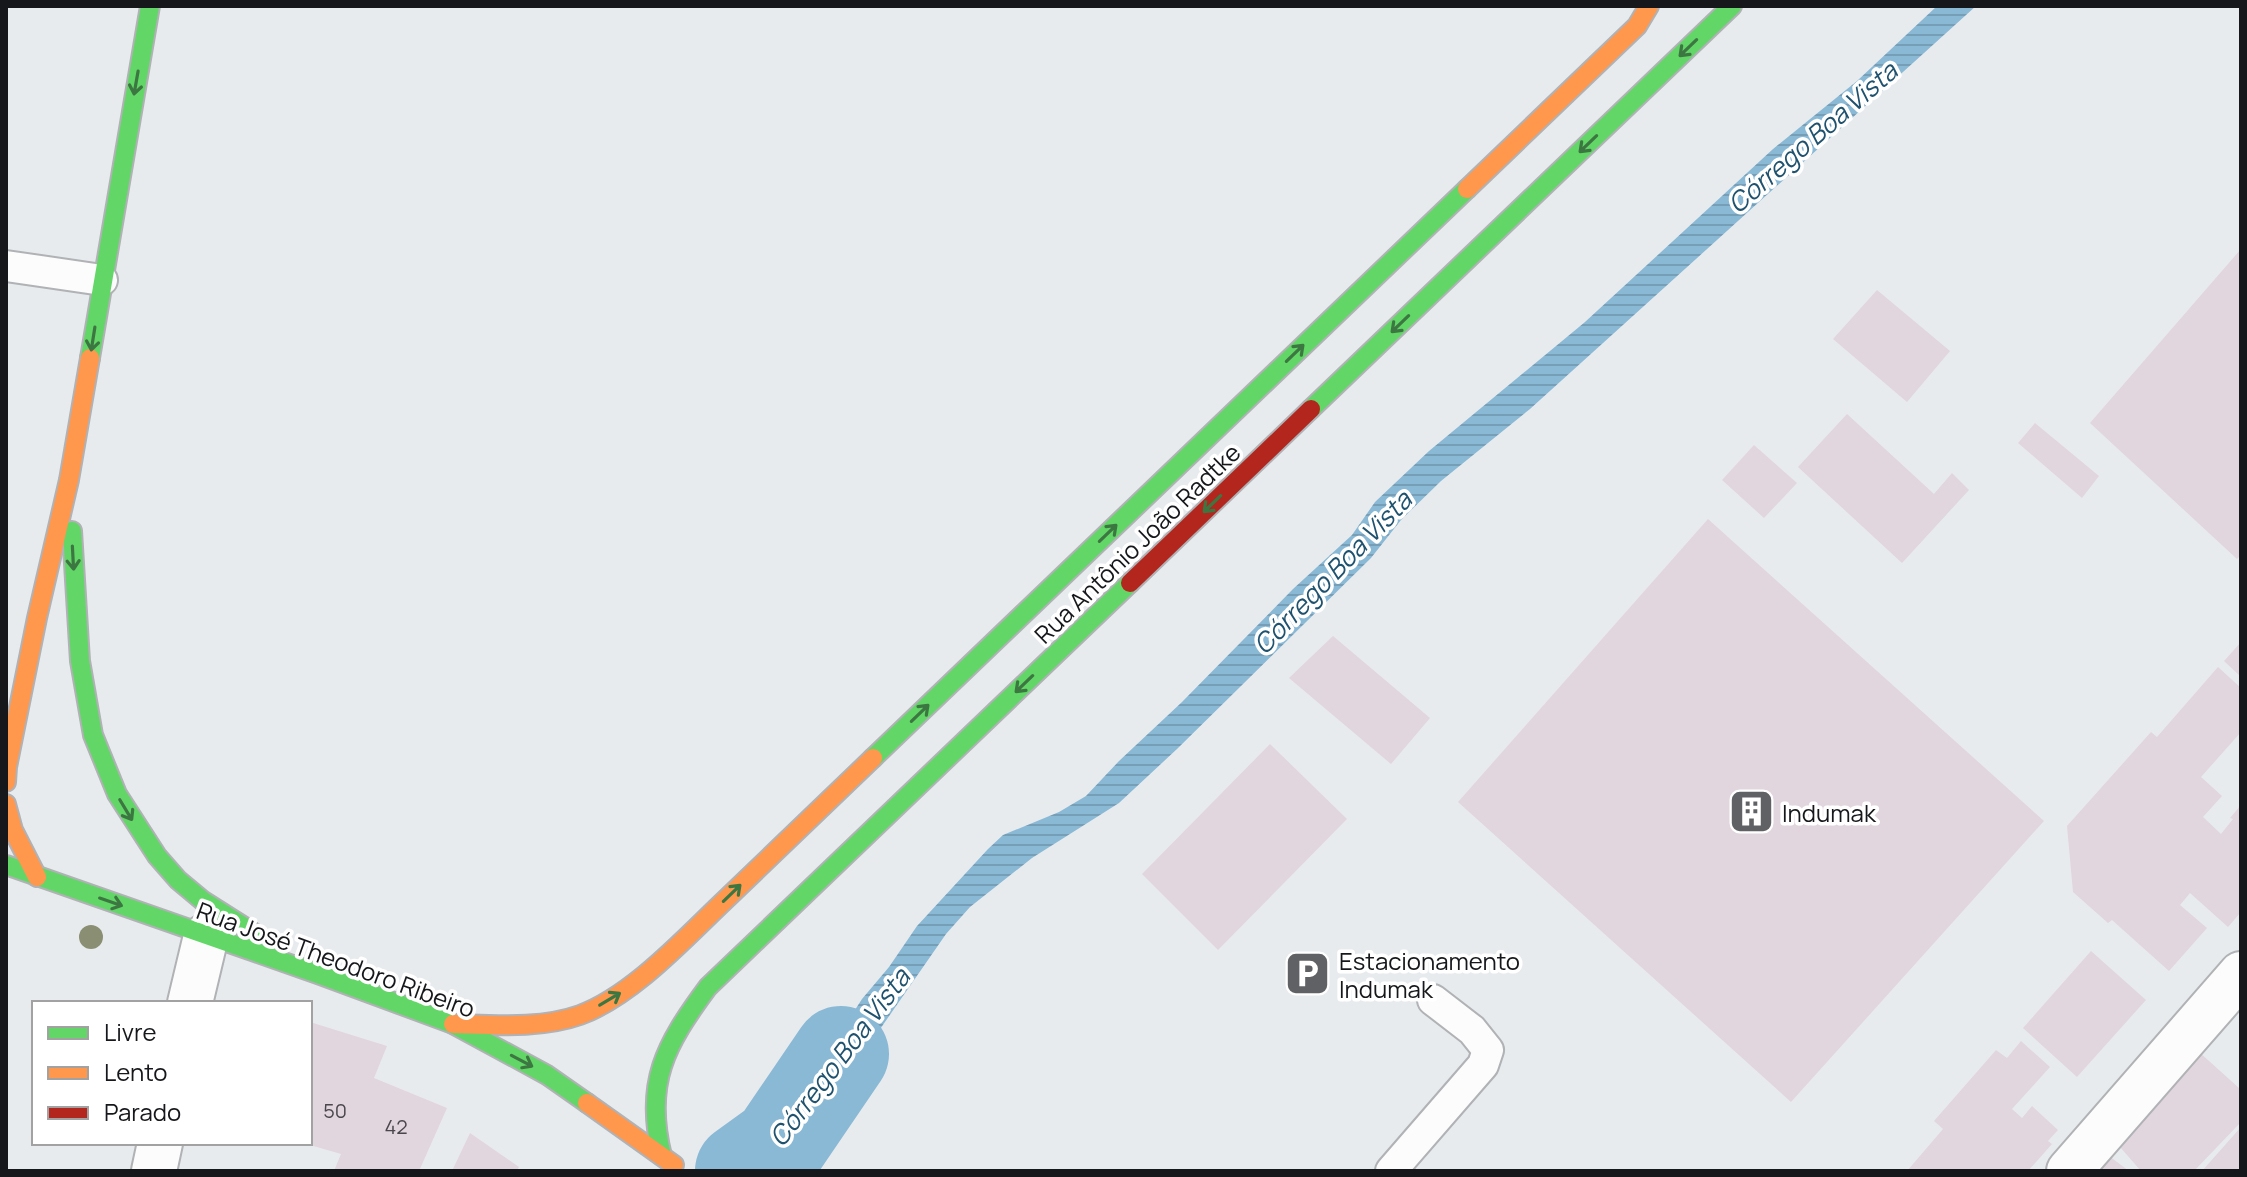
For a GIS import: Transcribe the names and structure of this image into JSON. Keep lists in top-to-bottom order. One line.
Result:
{"streets":{"street":["Rua Antônio João Radtke","Rua José Theodoro Ribeiro"]},"crossings":[["Rua Antônio João Radtke","Rua José Theodoro Ribeiro"]],"one_way":["Rua José Theodoro Ribeiro"],"water":["Córrego Boa Vista"],"places":{"building":["Indumak"],"parking":["Estacionamento Indumak"]},"house_numbers":["50","42"],"legend":["Livre","Lento","Parado"]}
